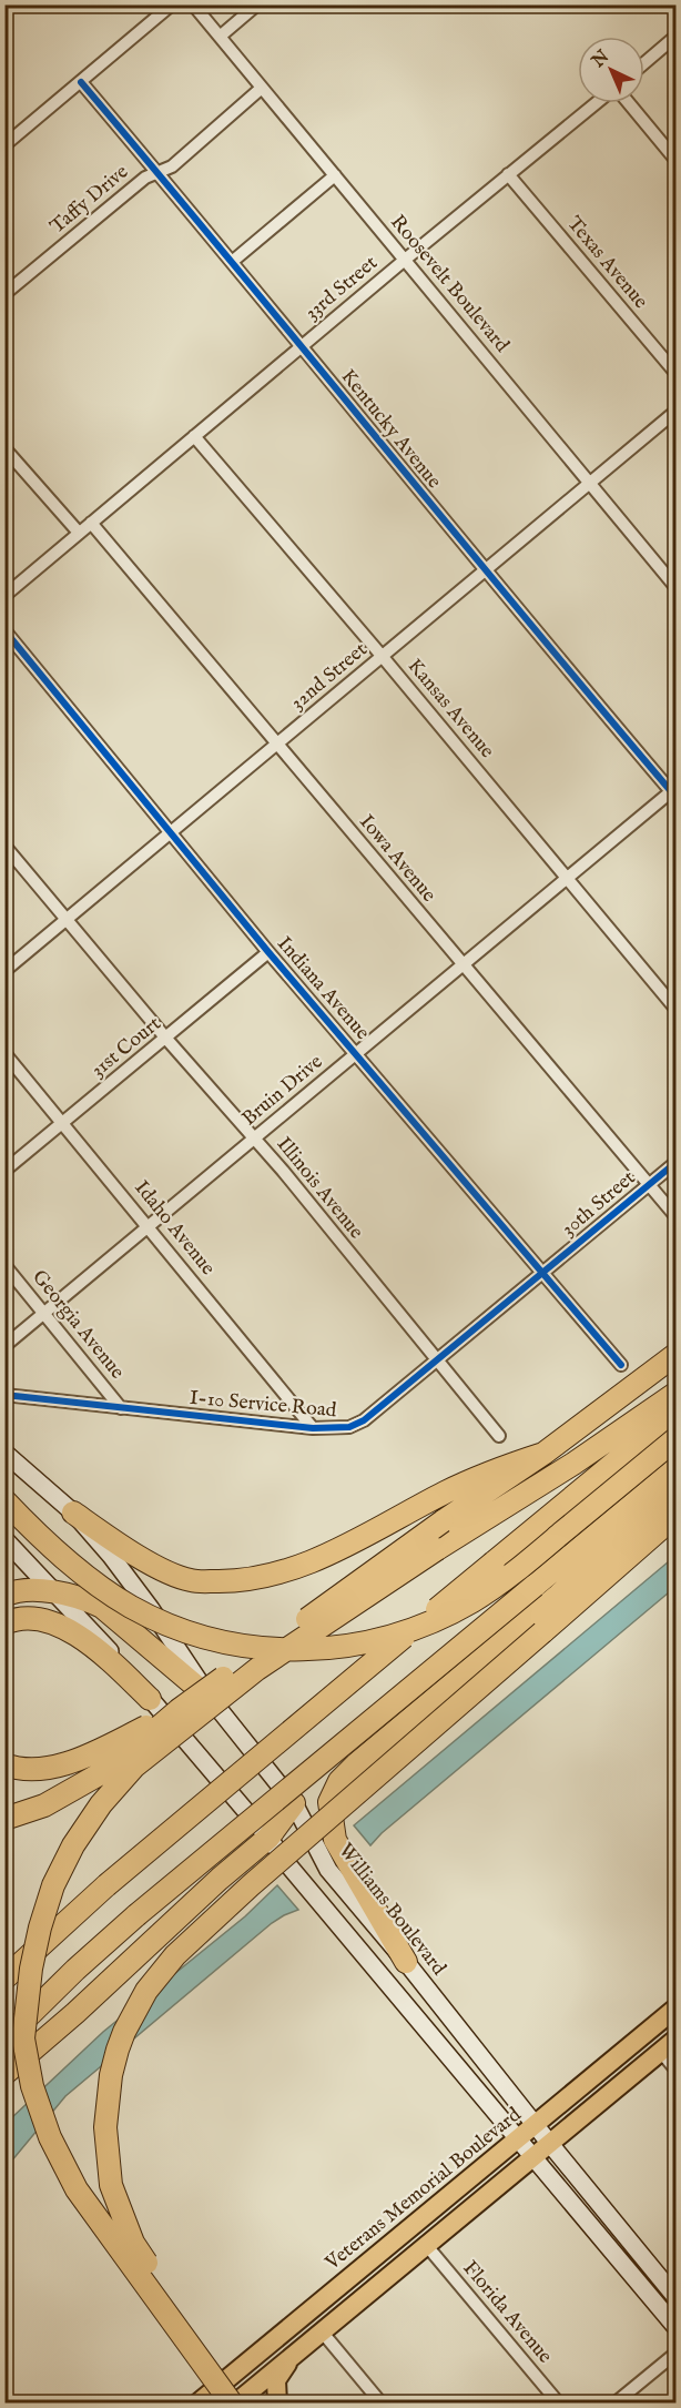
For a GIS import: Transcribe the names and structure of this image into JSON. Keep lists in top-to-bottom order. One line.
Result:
{"streets":{"main road":["Williams Boulevard","Veterans Memorial Boulevard"],"street":["Taffy Drive","Texas Avenue","Roosevelt Boulevard","33rd Street","Kentucky Avenue","32nd Street","Kansas Avenue","Iowa Avenue","Indiana Avenue","31st Court","Bruin Drive","Illinois Avenue","30th Street","Idaho Avenue","Georgia Avenue","I-10 Service Road","Florida Avenue"]},"crossings":[["Taffy Drive","Roosevelt Boulevard"],["Taffy Drive","Kentucky Avenue"],["Texas Avenue","33rd Street"],["Roosevelt Boulevard","33rd Street"],["Roosevelt Boulevard","32nd Street"],["33rd Street","Kentucky Avenue"],["33rd Street","Kansas Avenue"],["33rd Street","Iowa Avenue"],["Kentucky Avenue","32nd Street"],["Kentucky Avenue","Bruin Drive"],["32nd Street","Kansas Avenue"],["32nd Street","Iowa Avenue"],["32nd Street","Indiana Avenue"],["32nd Street","Illinois Avenue"],["Kansas Avenue","Bruin Drive"],["Iowa Avenue","Bruin Drive"],["Iowa Avenue","30th Street"],["Indiana Avenue","31st Court"],["Indiana Avenue","Bruin Drive"],["Indiana Avenue","30th Street"],["Indiana Avenue","I-10 Service Road"],["31st Court","Illinois Avenue"],["31st Court","Idaho Avenue"],["Bruin Drive","Illinois Avenue"],["Bruin Drive","Idaho Avenue"],["Bruin Drive","Georgia Avenue"],["Illinois Avenue","I-10 Service Road"],["30th Street","I-10 Service Road"],["Idaho Avenue","I-10 Service Road"],["Georgia Avenue","I-10 Service Road"],["Williams Boulevard","Veterans Memorial Boulevard"]],"north":"top left"}
